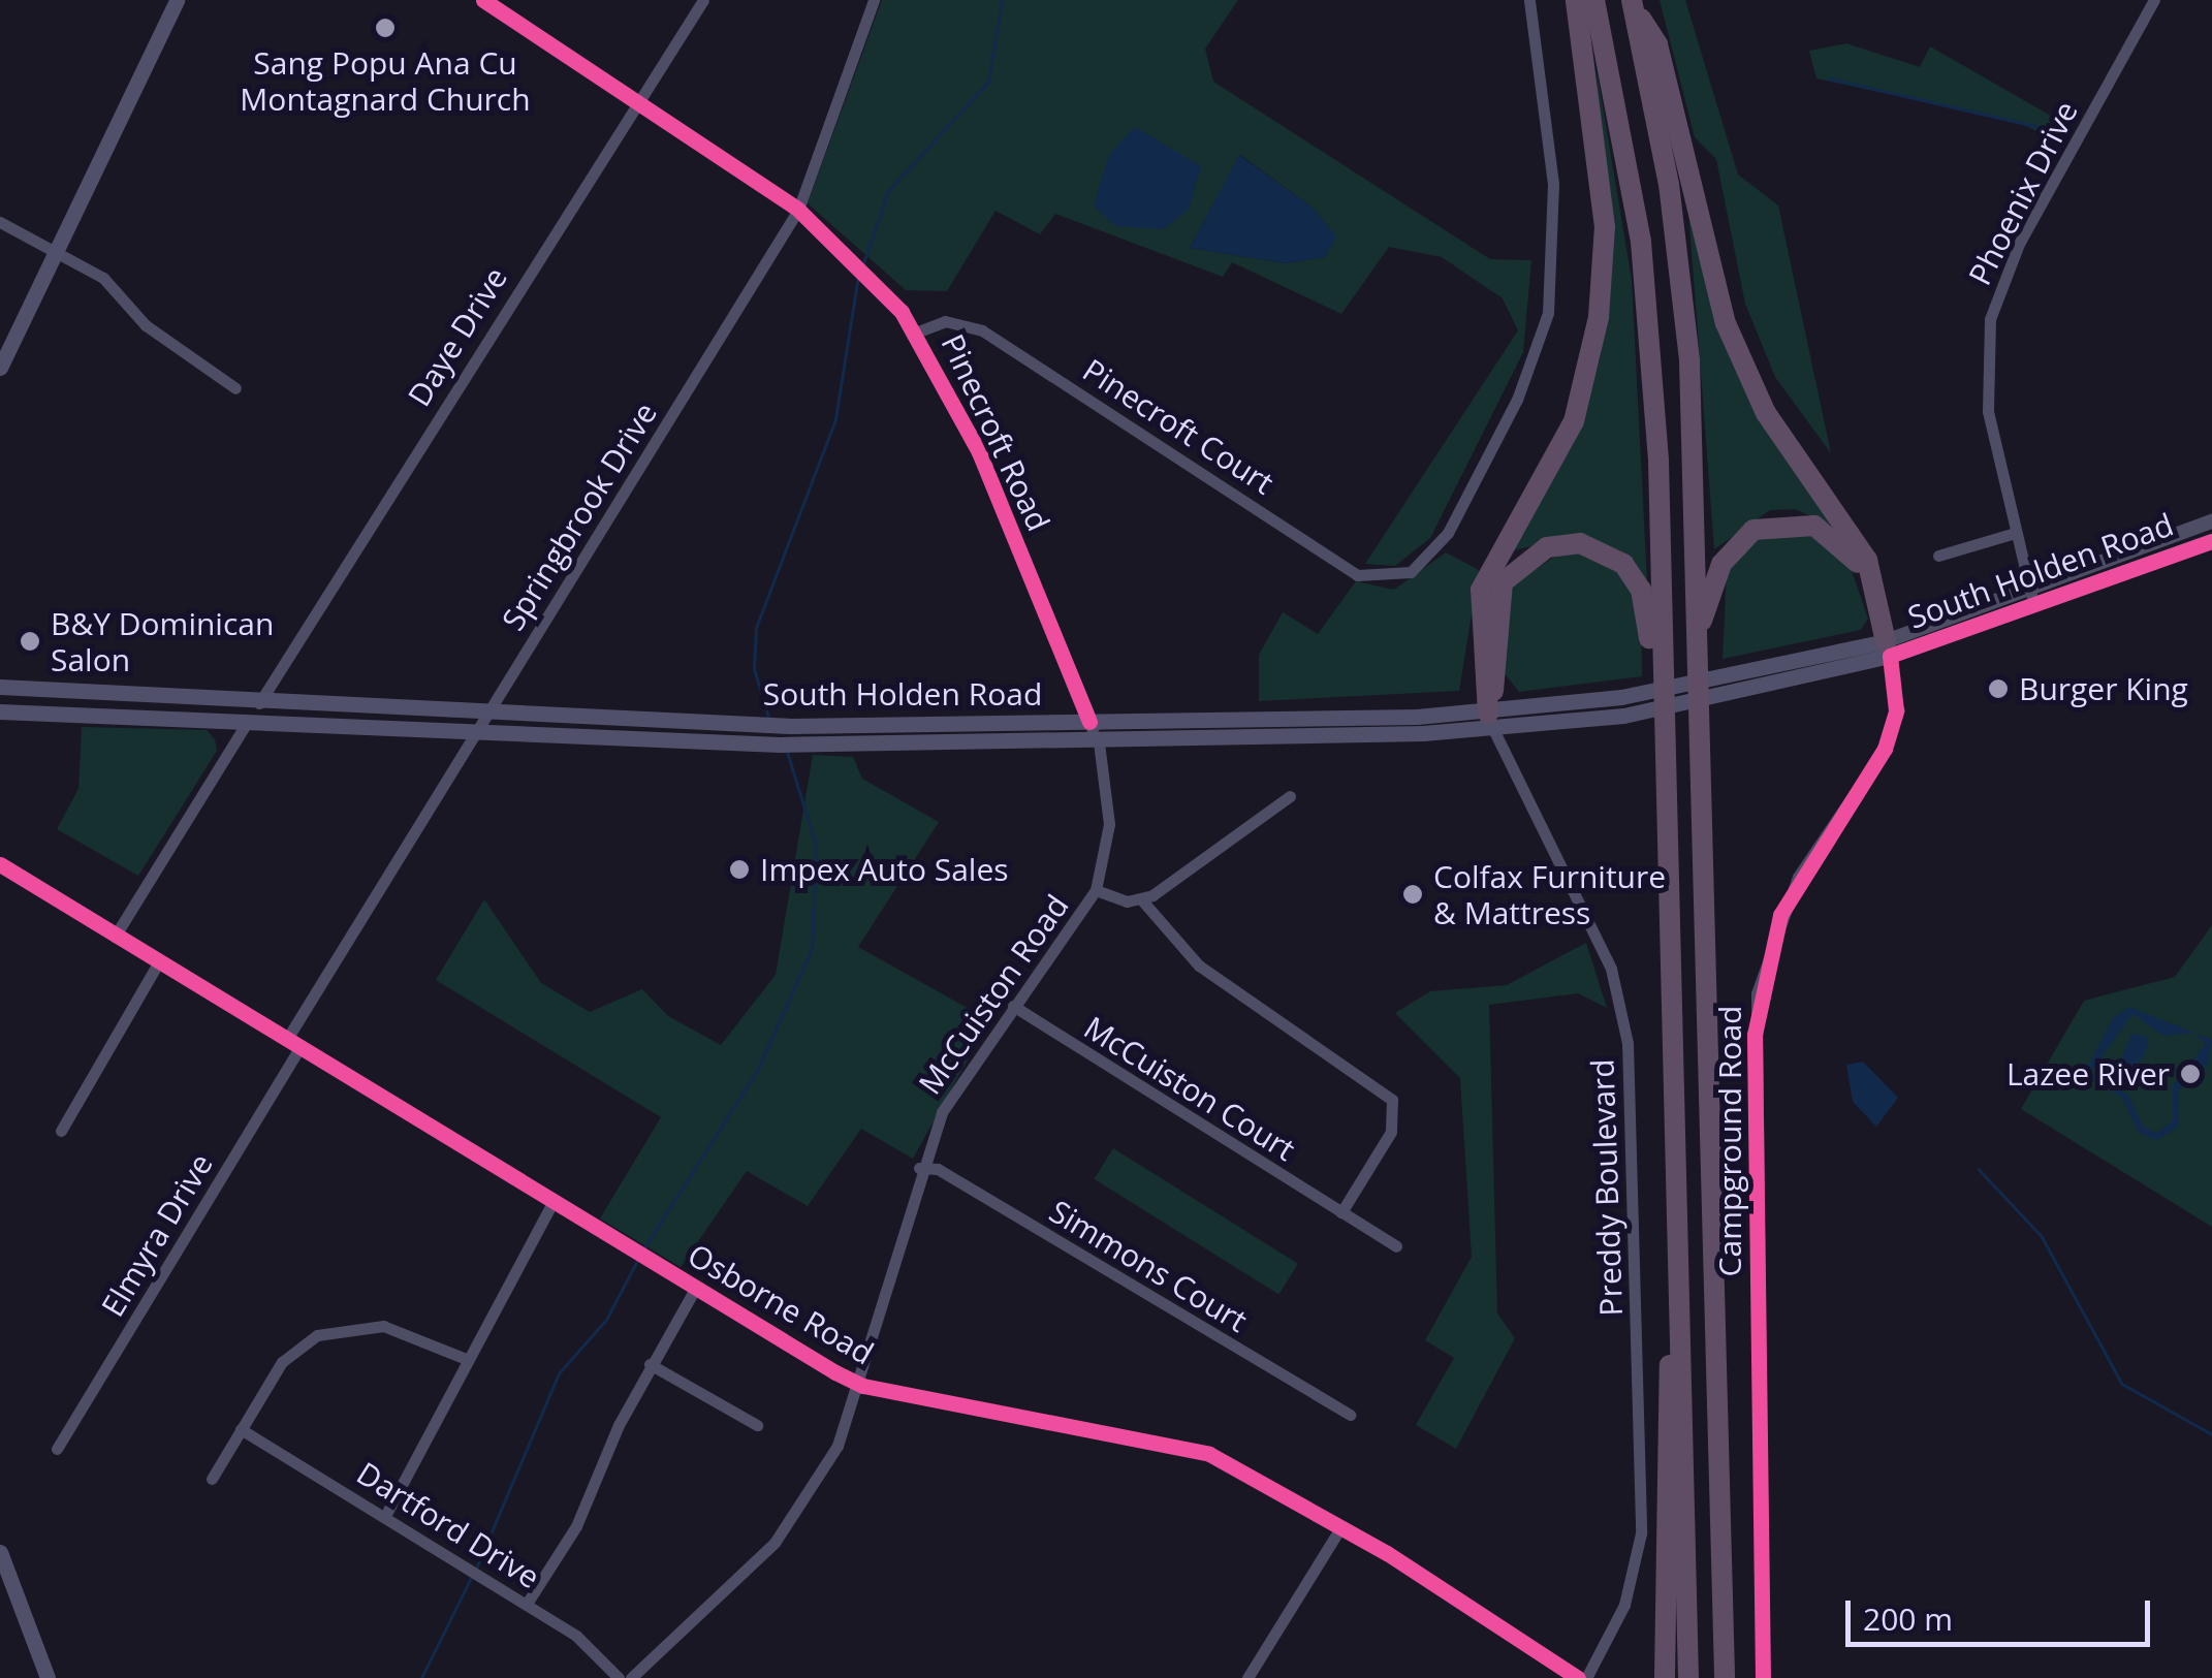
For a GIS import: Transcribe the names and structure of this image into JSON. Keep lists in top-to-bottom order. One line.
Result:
{"streets":{"main road":["South Holden Road"],"street":["Phoenix Drive","Daye Drive","Pinecroft Court","Pinecroft Road","Springbrook Drive","McCuiston Road","McCuiston Court","Campground Road","Preddy Boulevard","Elmyra Drive","Simmons Court","Osborne Road","Dartford Drive"]},"crossings":[["Phoenix Drive","South Holden Road"],["Daye Drive","Pinecroft Road"],["Daye Drive","South Holden Road"],["Pinecroft Court","Pinecroft Road"],["Pinecroft Road","Springbrook Drive"],["Pinecroft Road","South Holden Road"],["Pinecroft Road","McCuiston Road"],["Springbrook Drive","South Holden Road"],["Springbrook Drive","Osborne Road"],["South Holden Road","McCuiston Road"],["South Holden Road","Campground Road"],["South Holden Road","Preddy Boulevard"],["McCuiston Road","McCuiston Court"],["McCuiston Road","Simmons Court"],["McCuiston Road","Osborne Road"],["Elmyra Drive","Osborne Road"]],"places":["Sang Popu Ana Cu Montagnard Church","B&Y Dominican Salon","Burger King","Impex Auto Sales","Colfax Furniture & Mattress","Lazee River"],"scale_bar":"200 m"}
